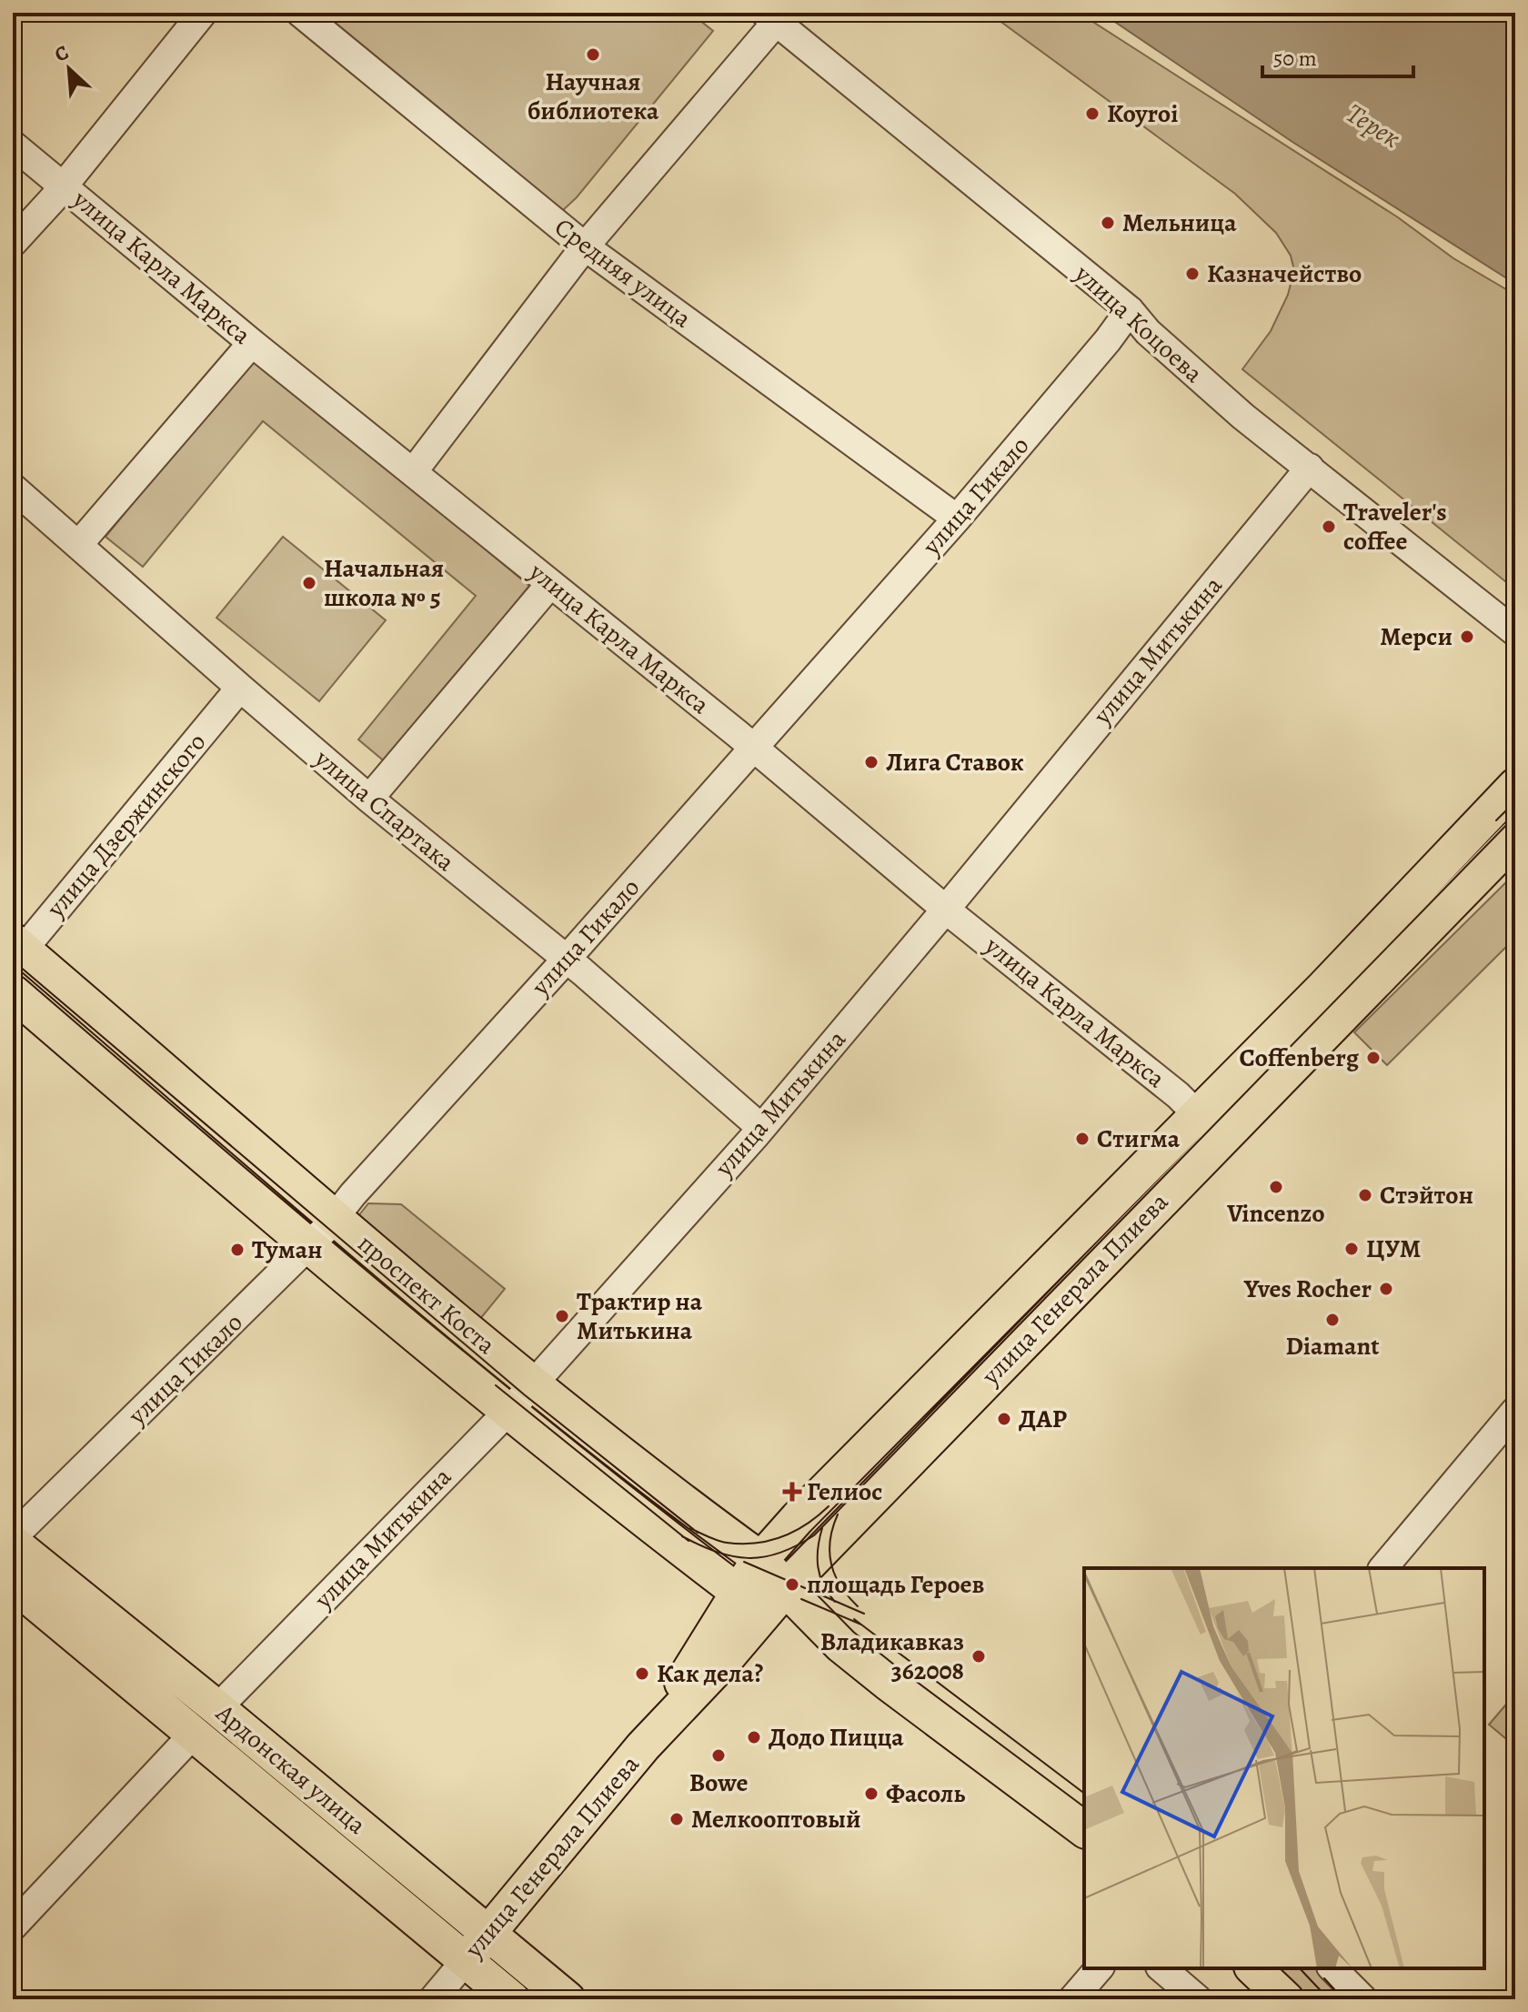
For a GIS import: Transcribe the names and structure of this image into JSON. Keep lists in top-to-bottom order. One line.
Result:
{"streets":{"main road":["улица Генерала Плиева","проспект Коста","Ардонская улица"],"street":["улица Карла Маркса","Средняя улица","улица Коцоева","улица Гикало","улица Митькина","улица Спартака","улица Дзержинского"]},"crossings":[["улица Карла Маркса","улица Гикало"],["улица Карла Маркса","улица Митькина"],["улица Карла Маркса","улица Генерала Плиева"],["Средняя улица","улица Гикало"],["улица Коцоева","улица Гикало"],["улица Коцоева","улица Митькина"],["улица Гикало","улица Спартака"],["улица Гикало","проспект Коста"],["улица Гикало","Ардонская улица"],["улица Митькина","улица Спартака"],["улица Митькина","проспект Коста"],["улица Митькина","Ардонская улица"],["улица Спартака","улица Дзержинского"],["улица Дзержинского","проспект Коста"],["улица Генерала Плиева","проспект Коста"],["улица Генерала Плиева","Ардонская улица"]],"water":["Терек"],"places":{"other":["Научная библиотека","Koyroi","Мельница","Казначейство","Traveler's coffee","Начальная школа № 5","Мерси","Лига Ставок","Coffenberg","Стигма","Vincenzo","Стэйтон","ЦУМ","Туман","Yves Rocher","Трактир на Митькина","Diamant","ДАР","площадь Героев","Владикавказ 362008","Как дела?","Додо Пицца","Bowe","Фасоль","Мелкооптовый"],"health":["Гелиос"]},"scale_bar":"50 m","north":"top left"}
